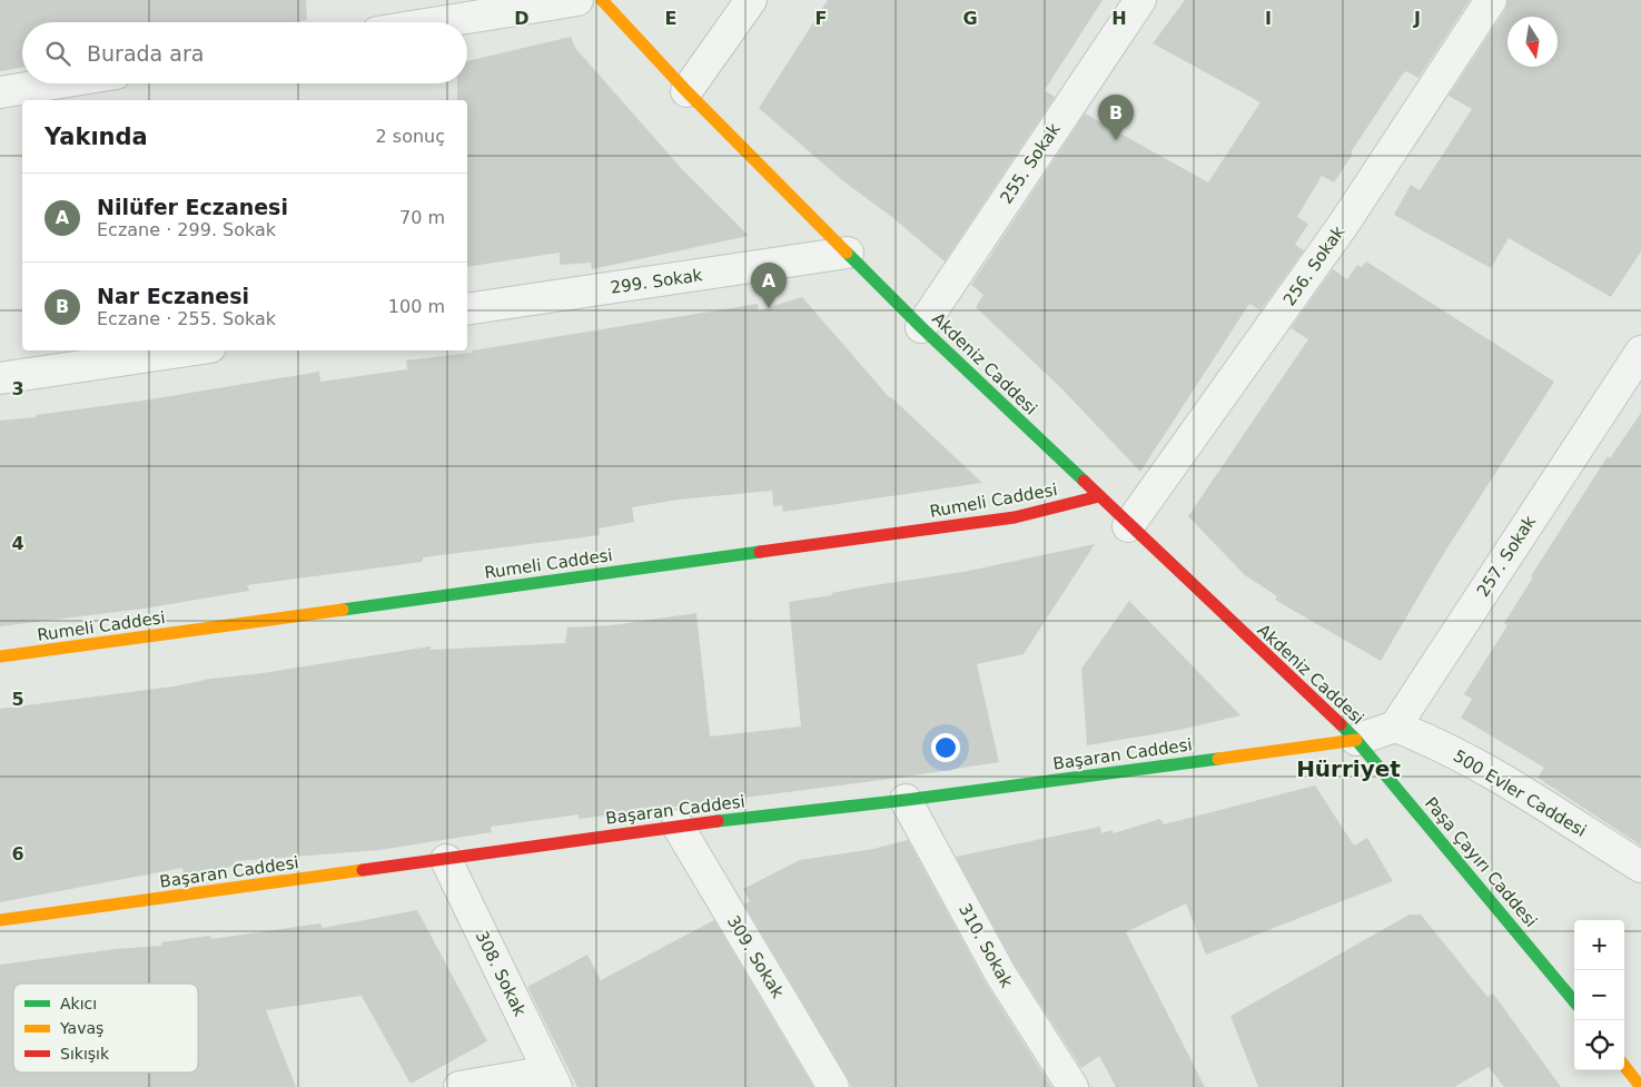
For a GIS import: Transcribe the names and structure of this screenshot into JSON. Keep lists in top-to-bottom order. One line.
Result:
{"streets":{"street":["255. Sokak","256. Sokak","299. Sokak","Akdeniz Caddesi","Rumeli Caddesi","257. Sokak","Başaran Caddesi","500 Evler Caddesi","Paşa Çayırı Caddesi","310. Sokak","309. Sokak","308. Sokak"]},"crossings":[["255. Sokak","Akdeniz Caddesi"],["256. Sokak","Akdeniz Caddesi"],["299. Sokak","Akdeniz Caddesi"],["Akdeniz Caddesi","Rumeli Caddesi"],["Akdeniz Caddesi","Başaran Caddesi"],["Akdeniz Caddesi","Paşa Çayırı Caddesi"],["257. Sokak","500 Evler Caddesi"],["Başaran Caddesi","Paşa Çayırı Caddesi"],["Başaran Caddesi","310. Sokak"],["Başaran Caddesi","309. Sokak"],["Başaran Caddesi","308. Sokak"]],"districts":["Hürriyet"],"legend":["Akıcı","Yavaş","Sıkışık"],"north":"bottom","page":{"search":"Burada ara","pins":["B","A"],"heading":["Yakında","2 sonuç"],"list":[{"mark":"A","name":"Nilüfer Eczanesi","note":"Eczane · 299. Sokak","value":"70 m"},{"mark":"B","name":"Nar Eczanesi","note":"Eczane · 255. Sokak","value":"100 m"}],"map_buttons":["+","−"]},"grid":{"columns":["D","E","F","G","H","I","J"],"rows":["3","4","5","6"]}}
